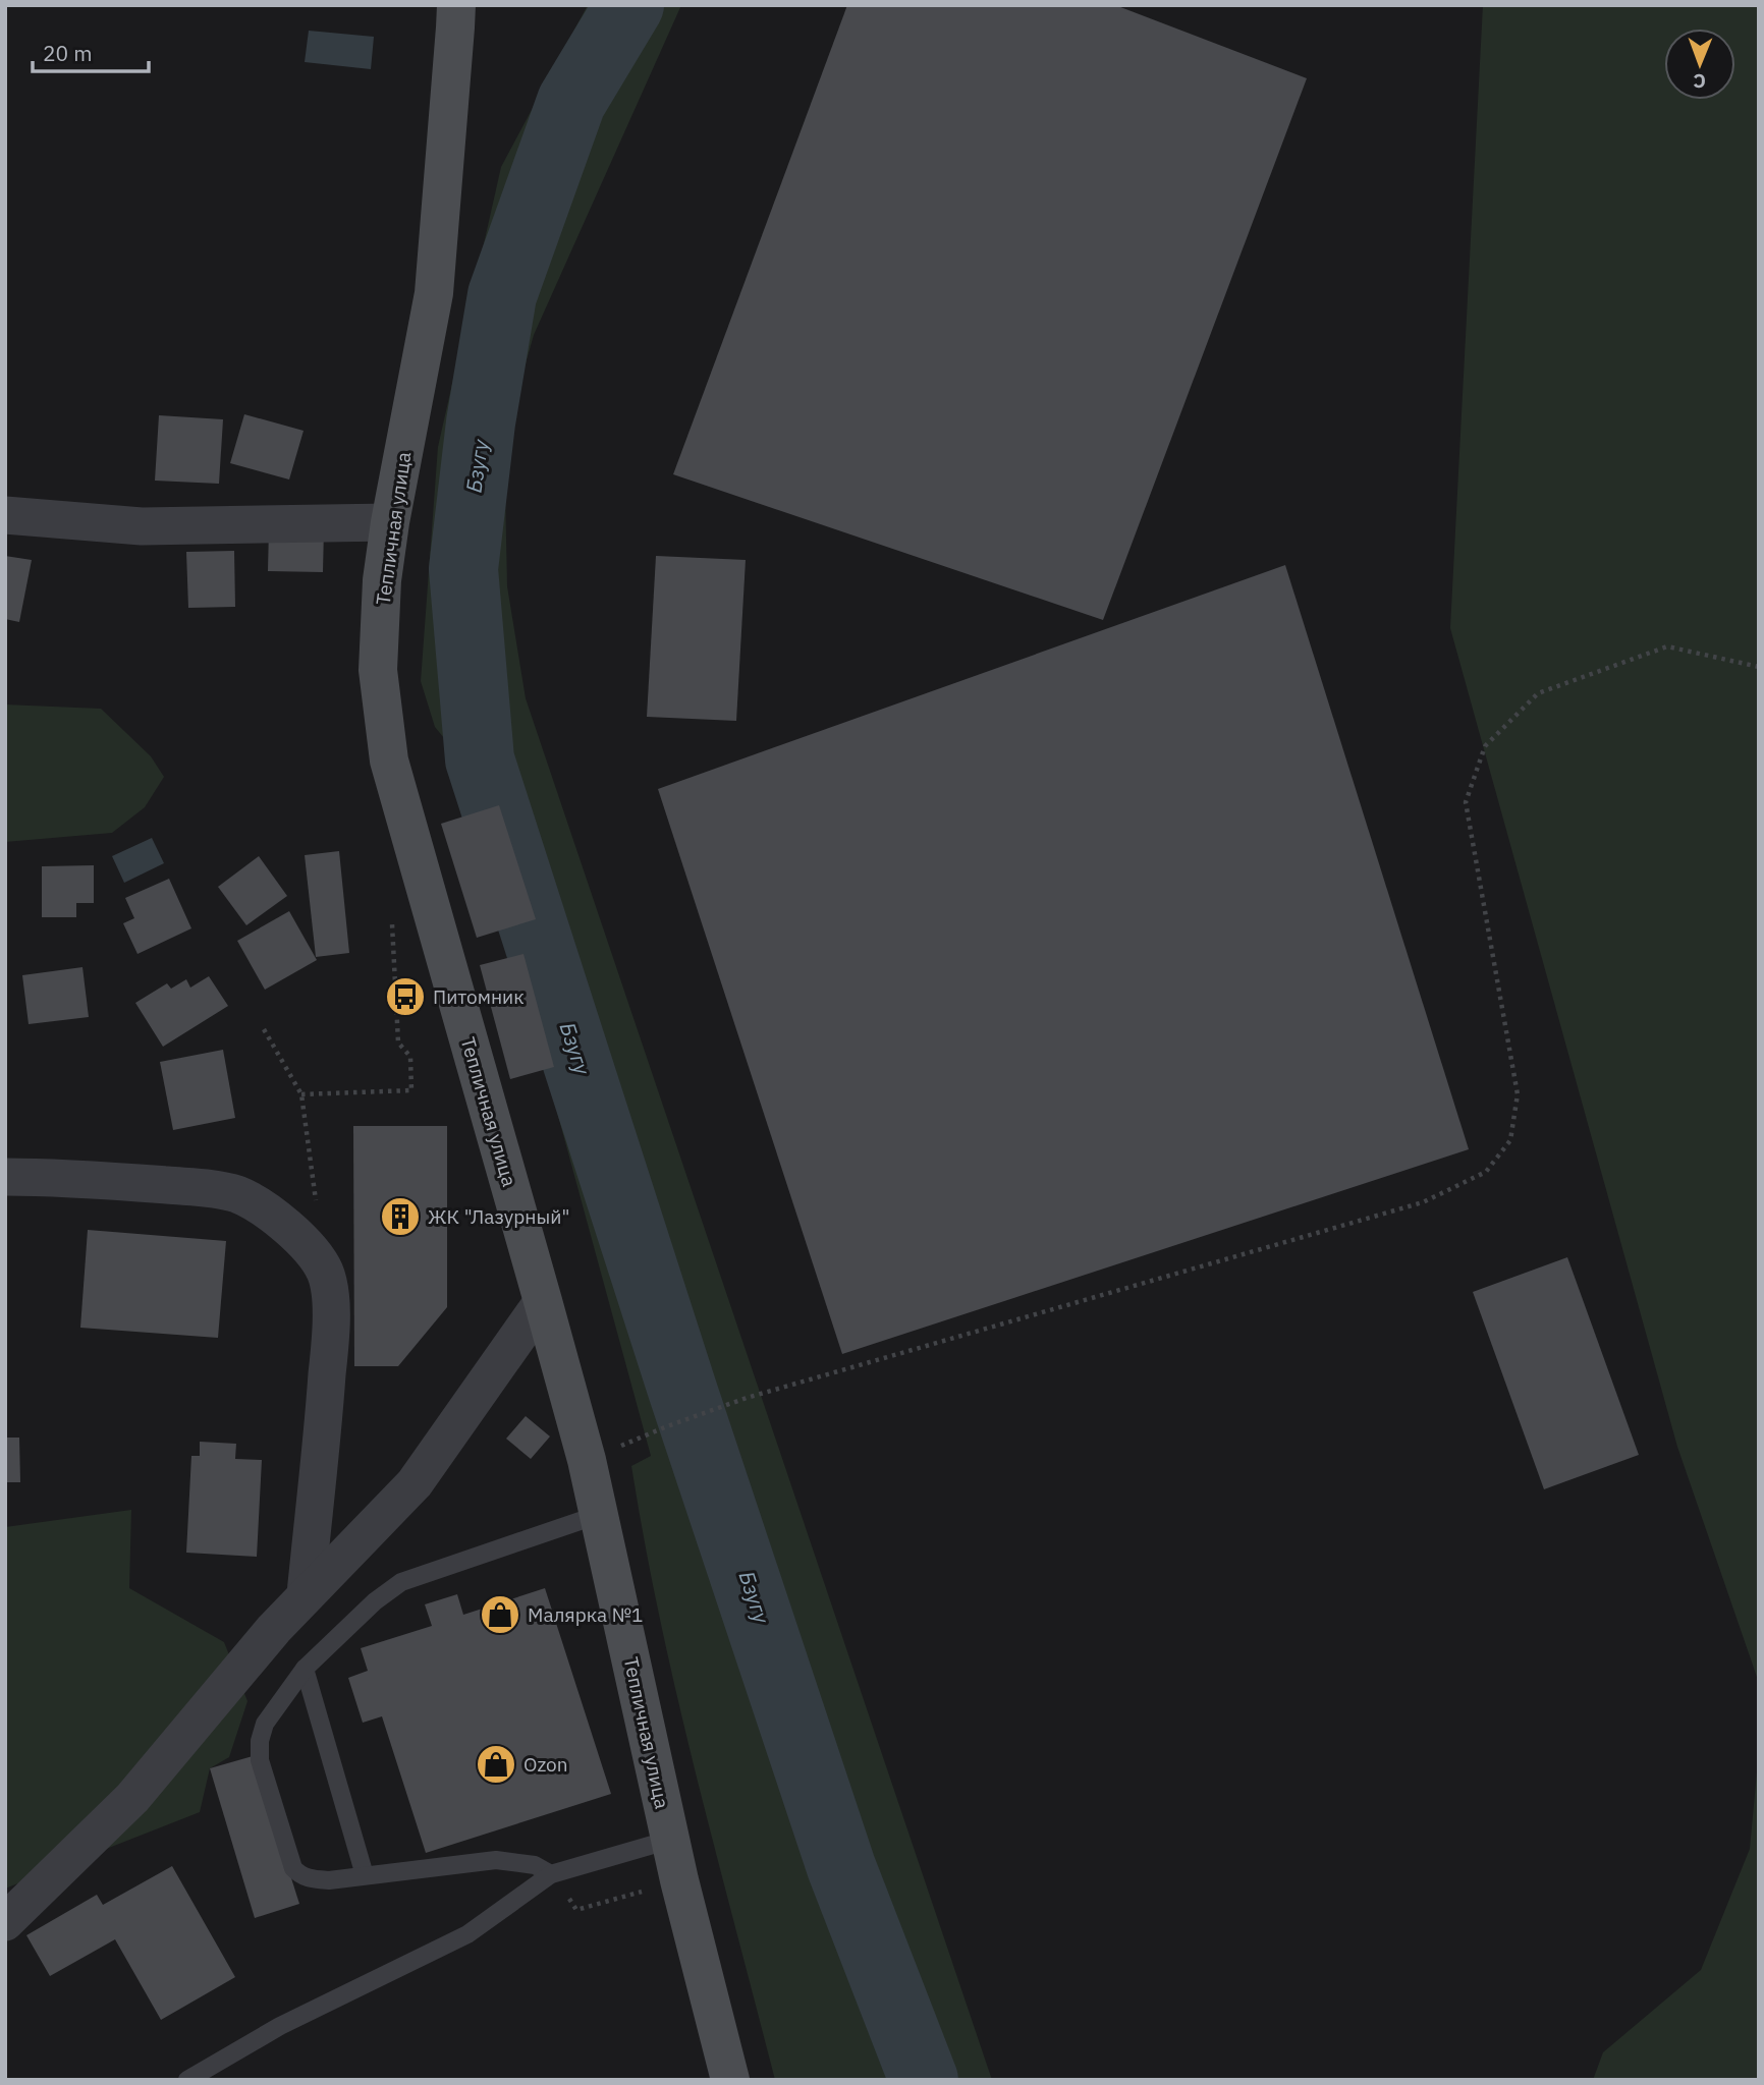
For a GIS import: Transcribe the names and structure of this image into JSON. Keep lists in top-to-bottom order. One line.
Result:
{"streets":{"street":["Тепличная улица"]},"water":["Бзугу"],"places":{"bus stop":["Питомник"],"building":["ЖК \"Лазурный\""],"shop":["Малярка №1","Ozon"]},"scale_bar":"20 m","north":"bottom"}
